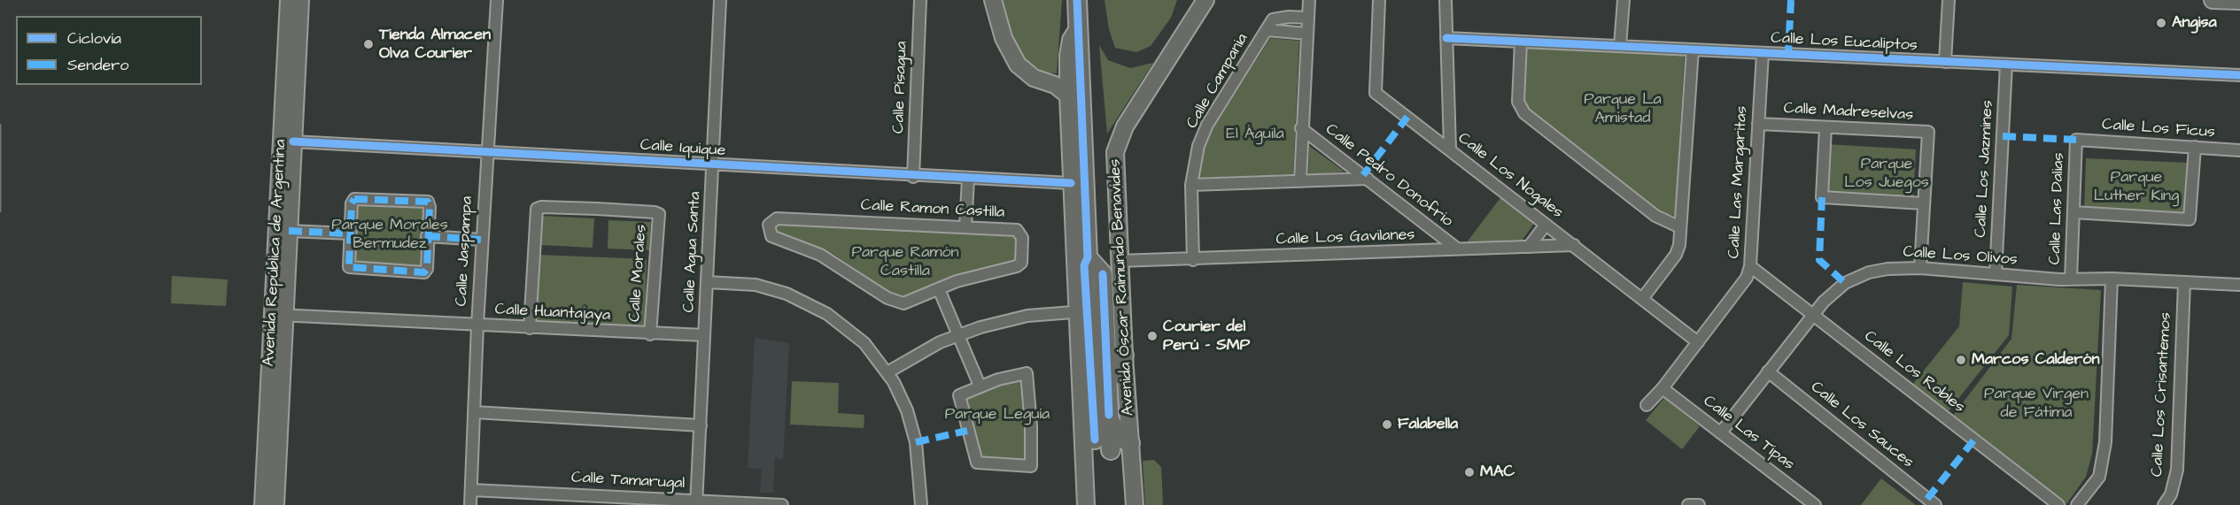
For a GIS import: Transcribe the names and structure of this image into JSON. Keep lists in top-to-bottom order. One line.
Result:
{"streets":{"main road":["Avenida República de Argentina","Avenida Óscar Raimundo Benavides"],"street":["Calle Los Eucaliptos","Calle Campania","Calle Pisagua","Calle Madreselvas","Calle Los Ficus","Calle Iquique","Calle Los Jazmines","Calle Pedro Donofrio","Calle Los Nogales","Calle Las Margaritas","Calle Las Dalias","Calle Ramon Castilla","Calle Los Gavilanes","Calle Jaspampa","Calle Agua Santa","Calle Los Olivos","Calle Morales","Calle Huantajaya","Calle Los Robles","Calle Los Crisantemos","Calle Los Sauces","Calle Las Tipas","Calle Tamarugal"]},"crossings":[["Calle Los Eucaliptos","Calle Los Jazmines"],["Calle Los Eucaliptos","Calle Las Margaritas"],["Calle Campania","Calle Pedro Donofrio"],["Calle Campania","Calle Los Gavilanes"],["Calle Pisagua","Calle Iquique"],["Calle Madreselvas","Calle Las Margaritas"],["Calle Madreselvas","Calle Los Olivos"],["Calle Los Ficus","Calle Las Dalias"],["Calle Iquique","Calle Jaspampa"],["Calle Iquique","Calle Agua Santa"],["Calle Iquique","Avenida República de Argentina"],["Calle Iquique","Avenida Óscar Raimundo Benavides"],["Calle Los Jazmines","Calle Los Olivos"],["Calle Pedro Donofrio","Calle Los Gavilanes"],["Calle Los Nogales","Calle Las Margaritas"],["Calle Los Nogales","Calle Los Gavilanes"],["Calle Las Margaritas","Calle Los Robles"],["Calle Las Margaritas","Calle Las Tipas"],["Calle Las Dalias","Calle Los Olivos"],["Calle Los Gavilanes","Avenida Óscar Raimundo Benavides"],["Calle Jaspampa","Calle Huantajaya"],["Calle Jaspampa","Calle Tamarugal"],["Calle Agua Santa","Calle Huantajaya"],["Calle Agua Santa","Calle Tamarugal"],["Avenida República de Argentina","Calle Huantajaya"],["Calle Los Olivos","Calle Los Robles"],["Calle Los Olivos","Calle Los Crisantemos"],["Calle Los Olivos","Calle Los Sauces"],["Calle Los Olivos","Calle Las Tipas"],["Calle Morales","Calle Huantajaya"]],"parks":["Parque La Amistad","El Águila","Parque Los Juegos","Parque Luther King","Parque Morales Bermudez","Parque Ramón Castilla","Parque Virgen de Fátima","Parque Leguía"],"places":["Angisa","Tienda Almacen Olva Courier","Courier del Perú - SMP","Marcos Calderón","Falabella","MAC"],"legend":["Ciclovía","Sendero"]}
